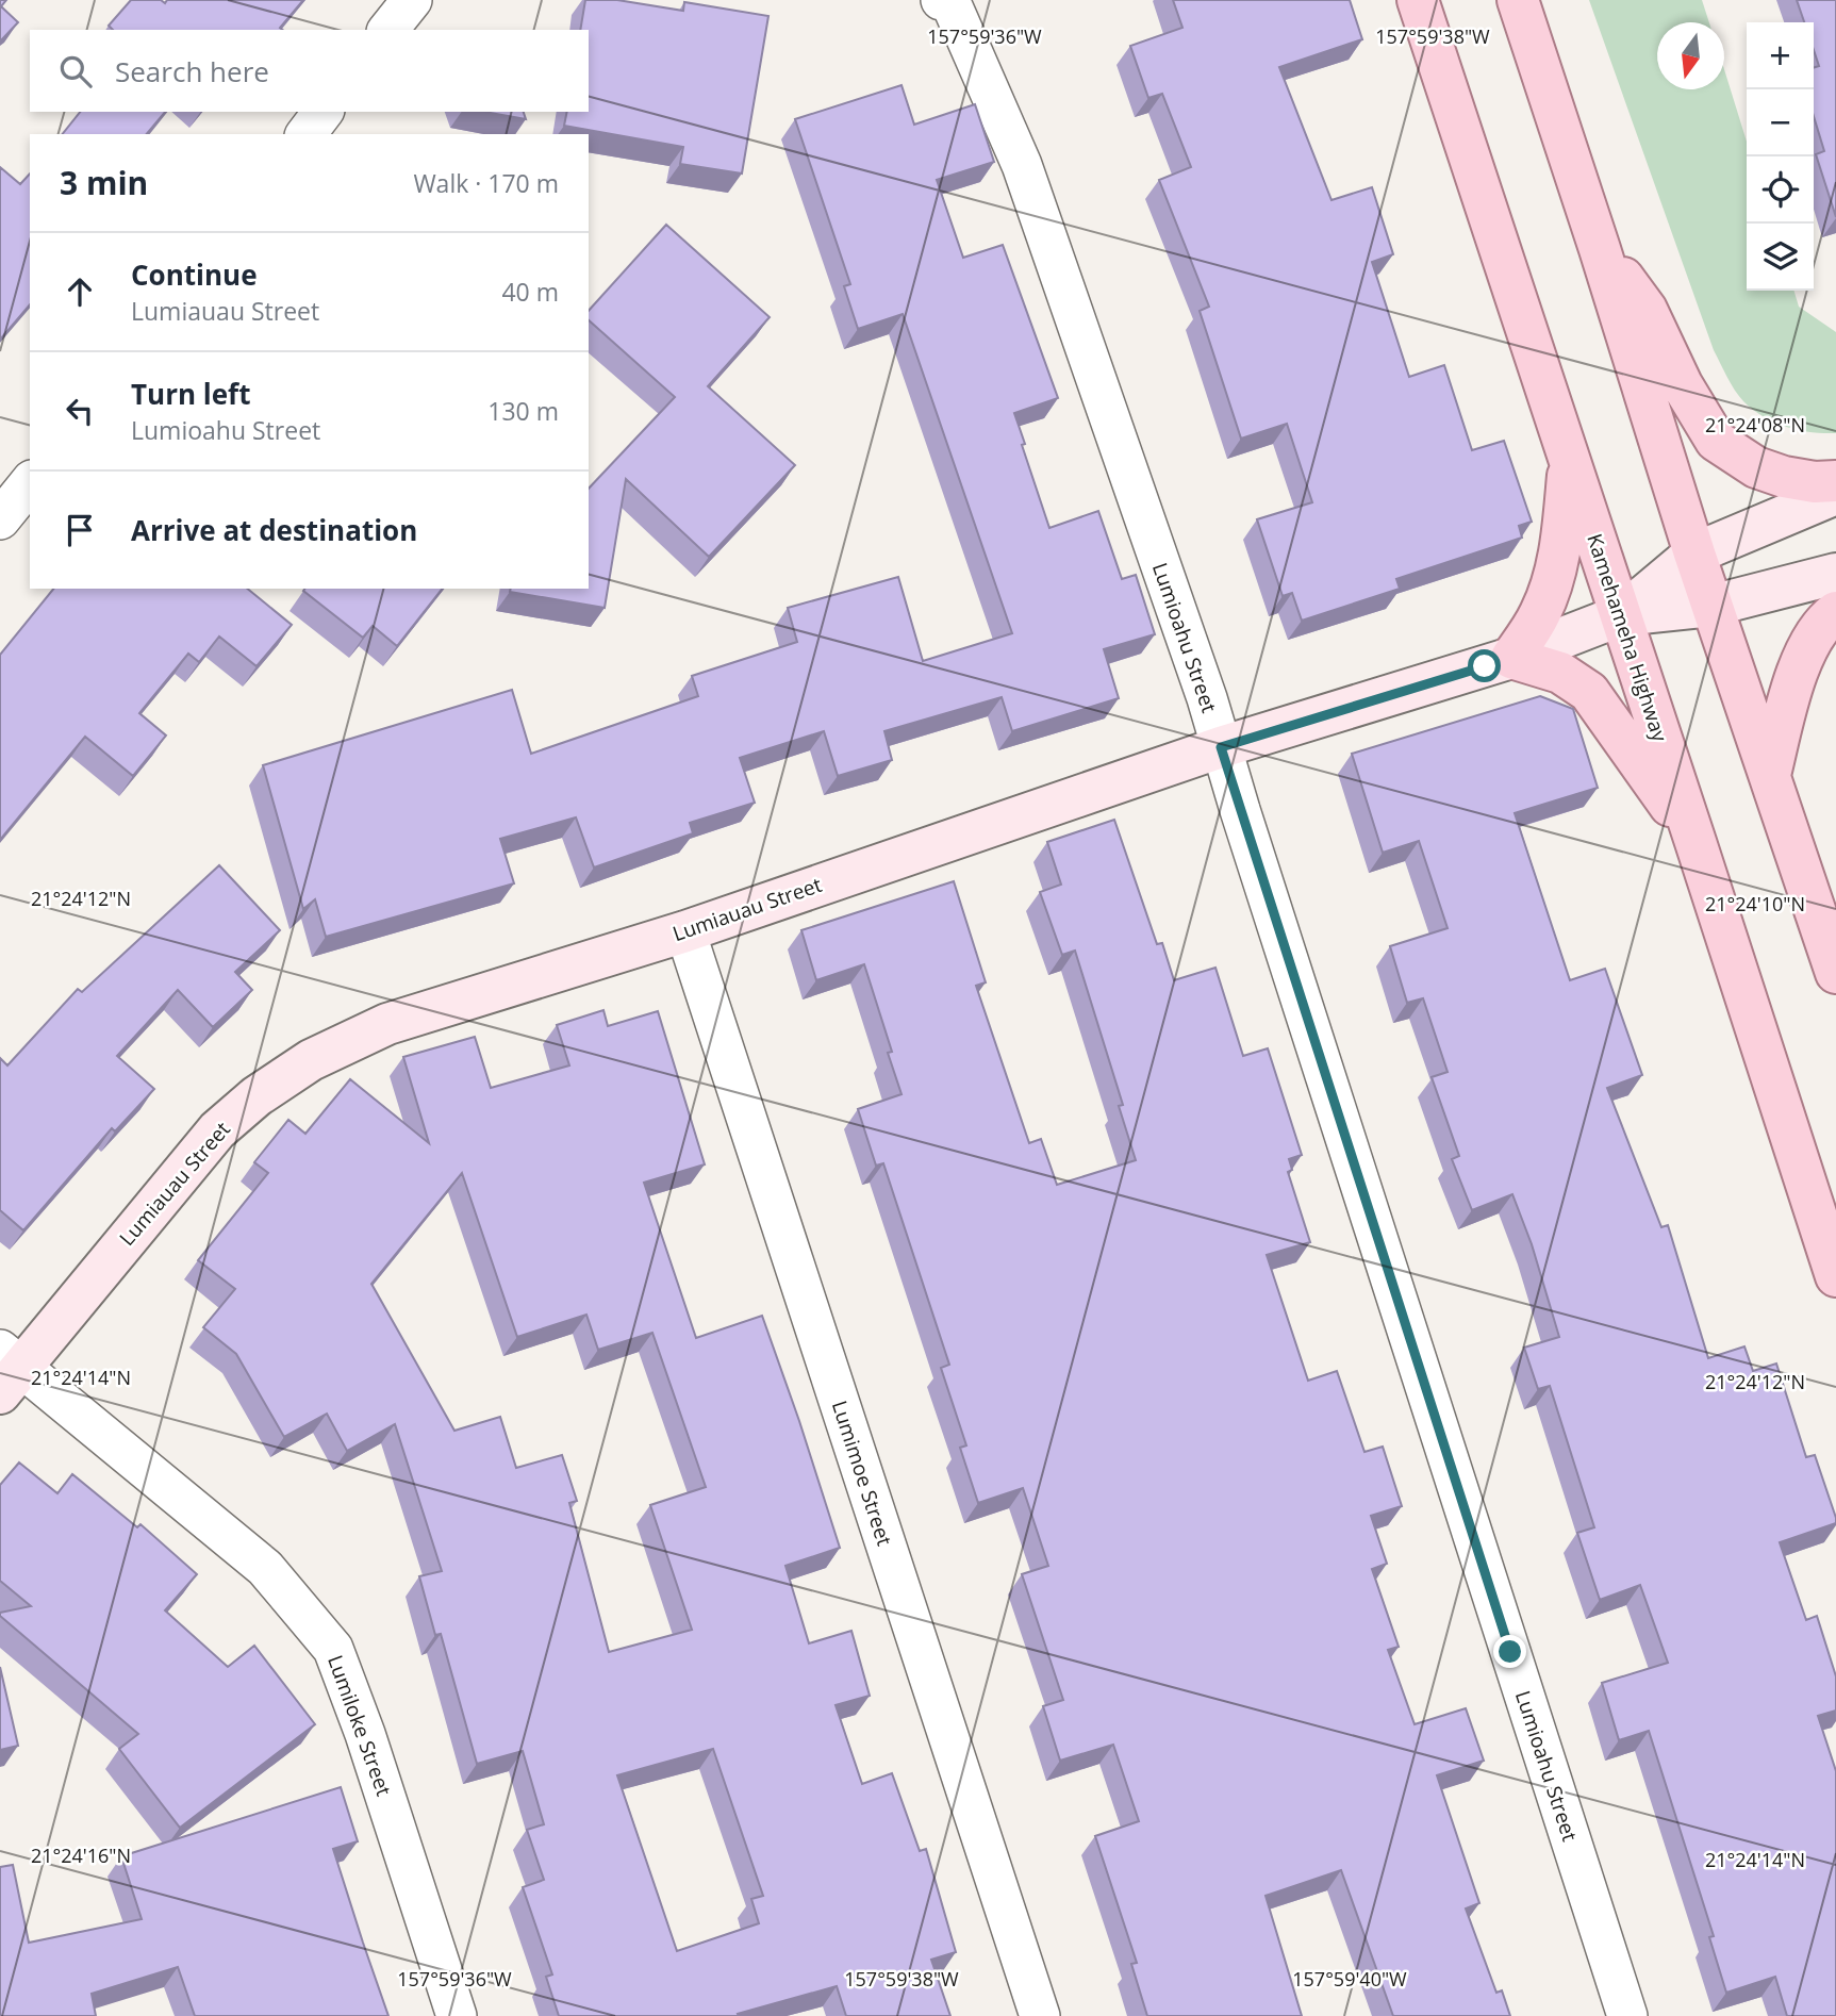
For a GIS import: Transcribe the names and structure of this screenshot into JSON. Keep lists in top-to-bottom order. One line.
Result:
{"streets":{"main road":["Kamehameha Highway"],"street":["Lumioahu Street","Lumiauau Street","Lumimoe Street","Lumiloke Street"]},"crossings":[["Lumioahu Street","Lumiauau Street"],["Kamehameha Highway","Lumiauau Street"],["Lumiauau Street","Lumimoe Street"],["Lumiauau Street","Lumiloke Street"]],"north":"bottom","page":{"map_buttons":["+","−"],"search":"Search here","heading":["3 min","Walk · 170 m"],"list":[["Continue","Lumiauau Street","40 m"],["Turn left","Lumioahu Street","130 m"],"Arrive at destination"]},"coordinates":["157°59'36\"W","157°59'38\"W","21°24'08\"N","21°24'12\"N","21°24'10\"N","21°24'14\"N","21°24'16\"N","157°59'40\"W"]}
